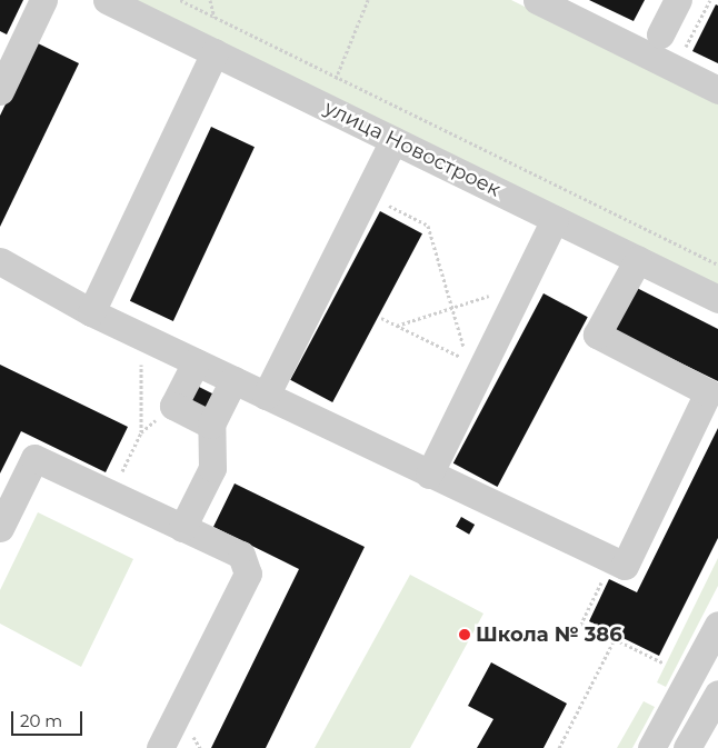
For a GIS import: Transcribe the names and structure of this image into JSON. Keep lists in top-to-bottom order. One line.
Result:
{"streets":{"street":["улица Новостроек"]},"places":["Школа № 386"],"scale_bar":"20 m"}
